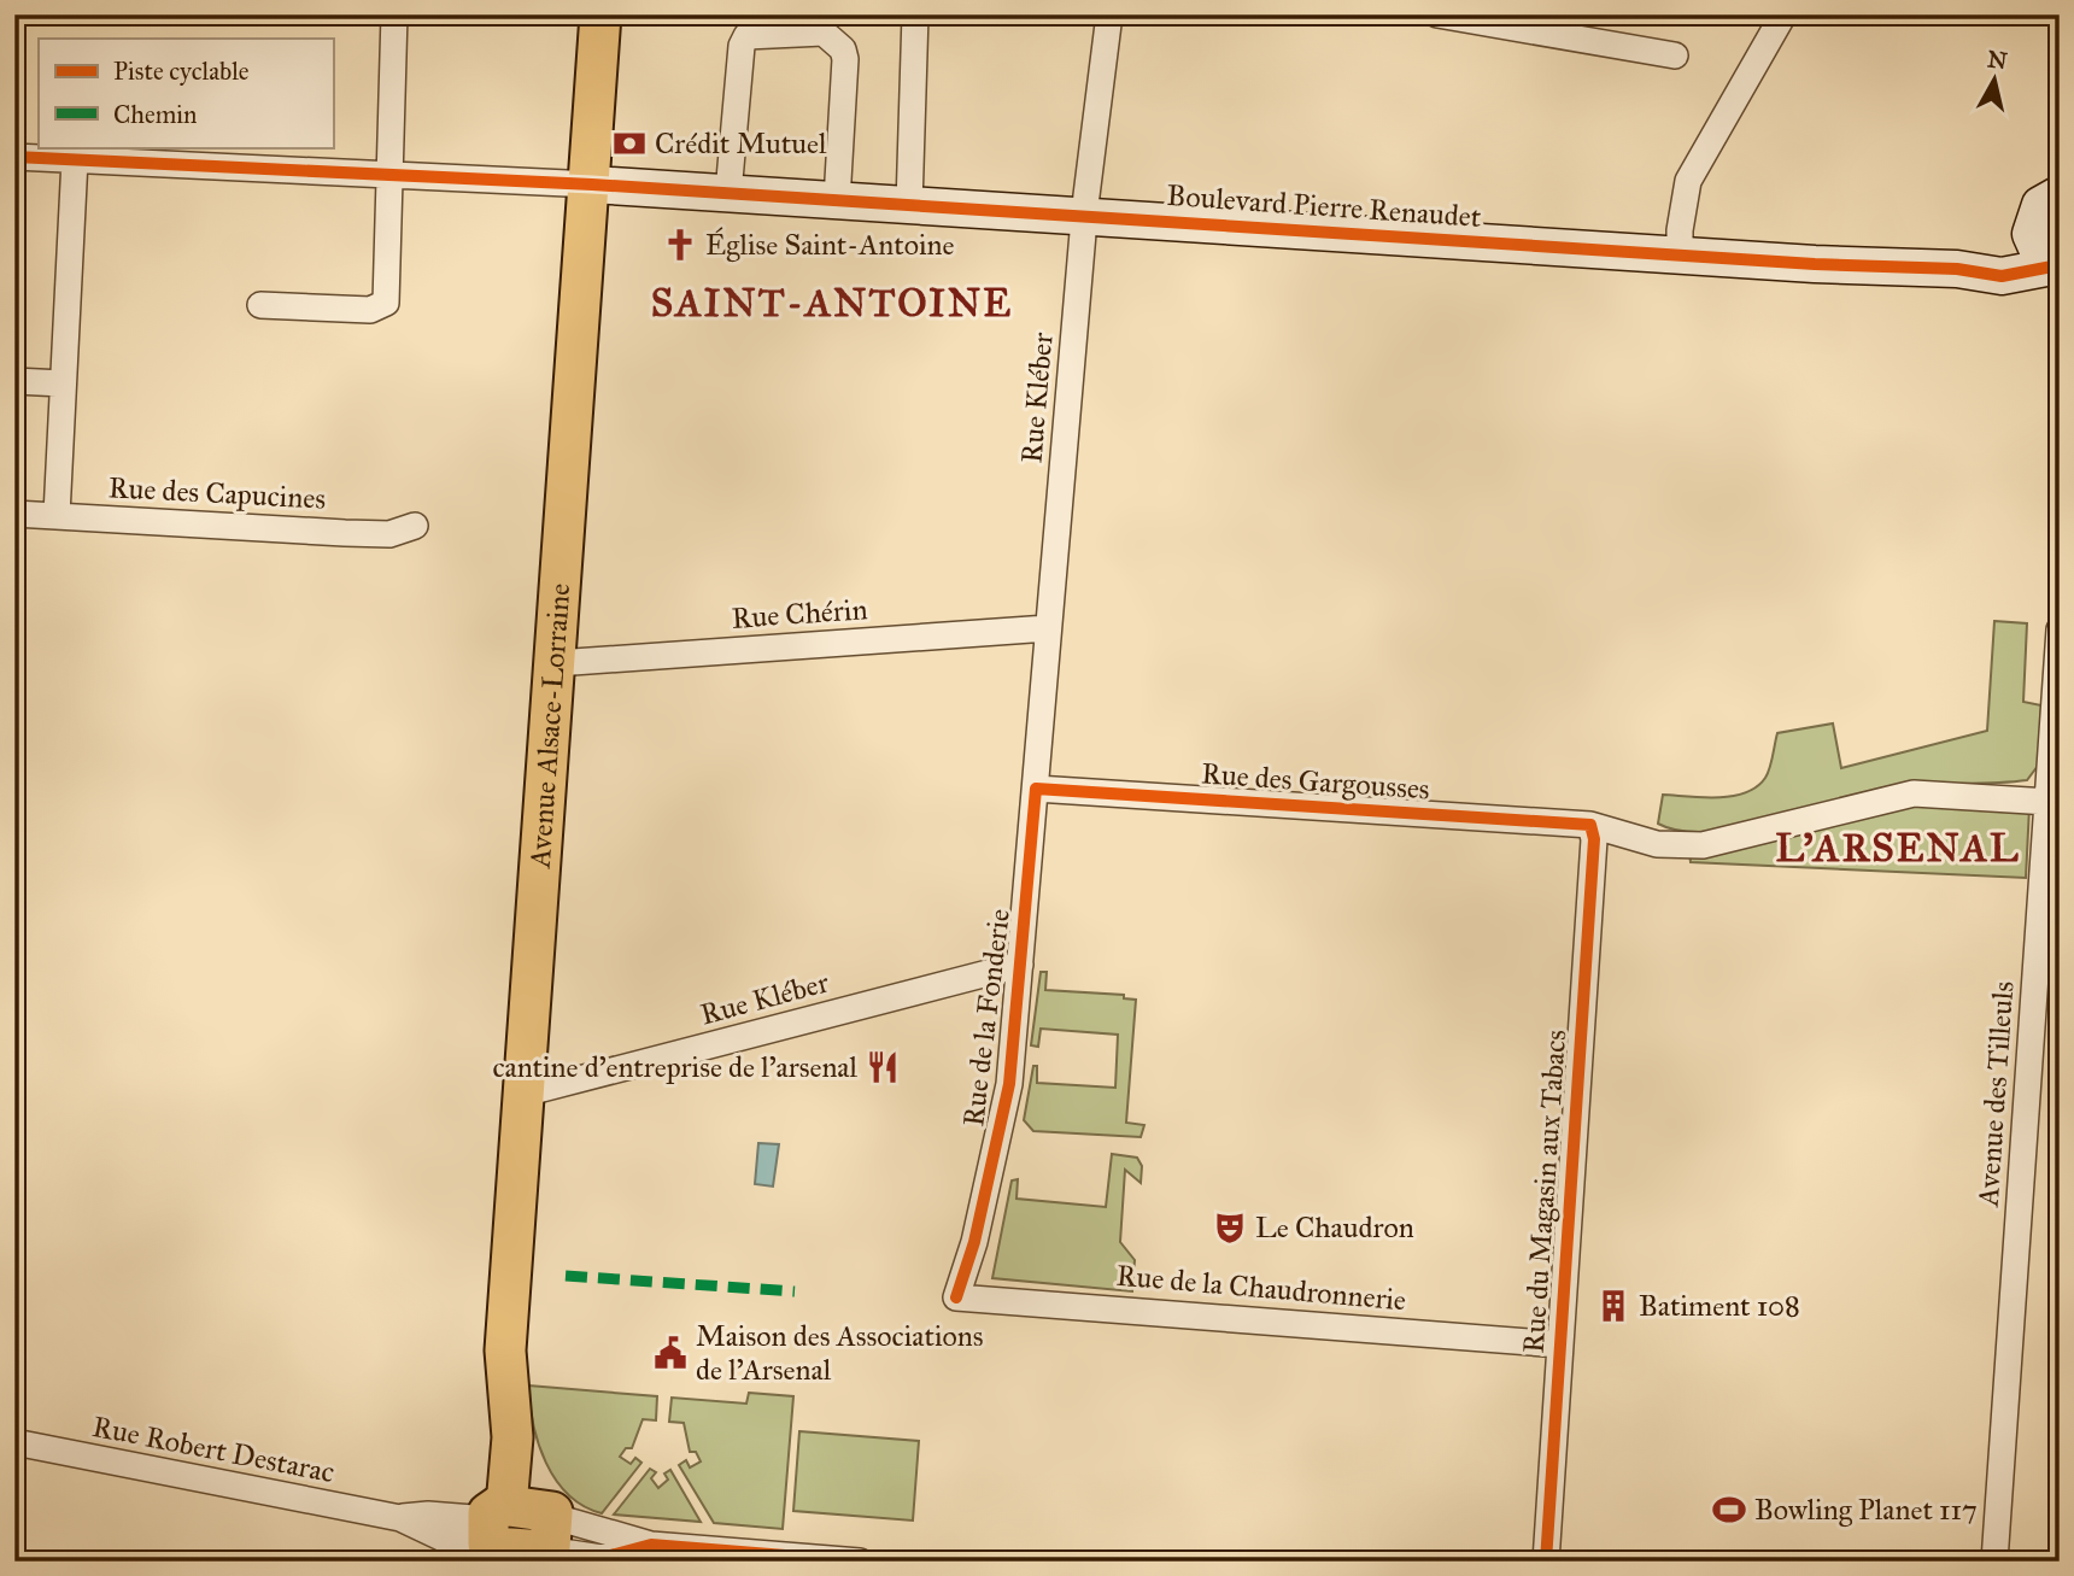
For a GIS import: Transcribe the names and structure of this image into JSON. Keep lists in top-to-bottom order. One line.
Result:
{"streets":{"main road":["Avenue Alsace-Lorraine"],"street":["Boulevard Pierre Renaudet","Rue Kléber","Rue des Capucines","Rue Chérin","Rue des Gargousses","Rue de la Fonderie","Avenue des Tilleuls","Rue du Magasin aux Tabacs","Rue de la Chaudronnerie","Rue Robert Destarac"]},"crossings":[["Boulevard Pierre Renaudet","Rue Kléber"],["Boulevard Pierre Renaudet","Avenue Alsace-Lorraine"],["Rue Kléber","Rue Chérin"],["Rue Kléber","Avenue Alsace-Lorraine"],["Rue Kléber","Rue des Gargousses"],["Rue Kléber","Rue de la Fonderie"],["Rue Chérin","Avenue Alsace-Lorraine"],["Avenue Alsace-Lorraine","Rue Robert Destarac"],["Rue des Gargousses","Rue de la Fonderie"],["Rue des Gargousses","Avenue des Tilleuls"],["Rue des Gargousses","Rue du Magasin aux Tabacs"],["Rue de la Fonderie","Rue de la Chaudronnerie"],["Rue du Magasin aux Tabacs","Rue de la Chaudronnerie"]],"districts":["SAINT-ANTOINE","L'ARSENAL"],"places":{"bank":["Crédit Mutuel"],"church":["Église Saint-Antoine"],"restaurant":["cantine d'entreprise de l'arsenal"],"theatre":["Le Chaudron"],"building":["Batiment 108"],"public building":["Maison des Associations de l'Arsenal"],"sports":["Bowling Planet 117"]},"legend":["Piste cyclable","Chemin"],"north":"top"}
